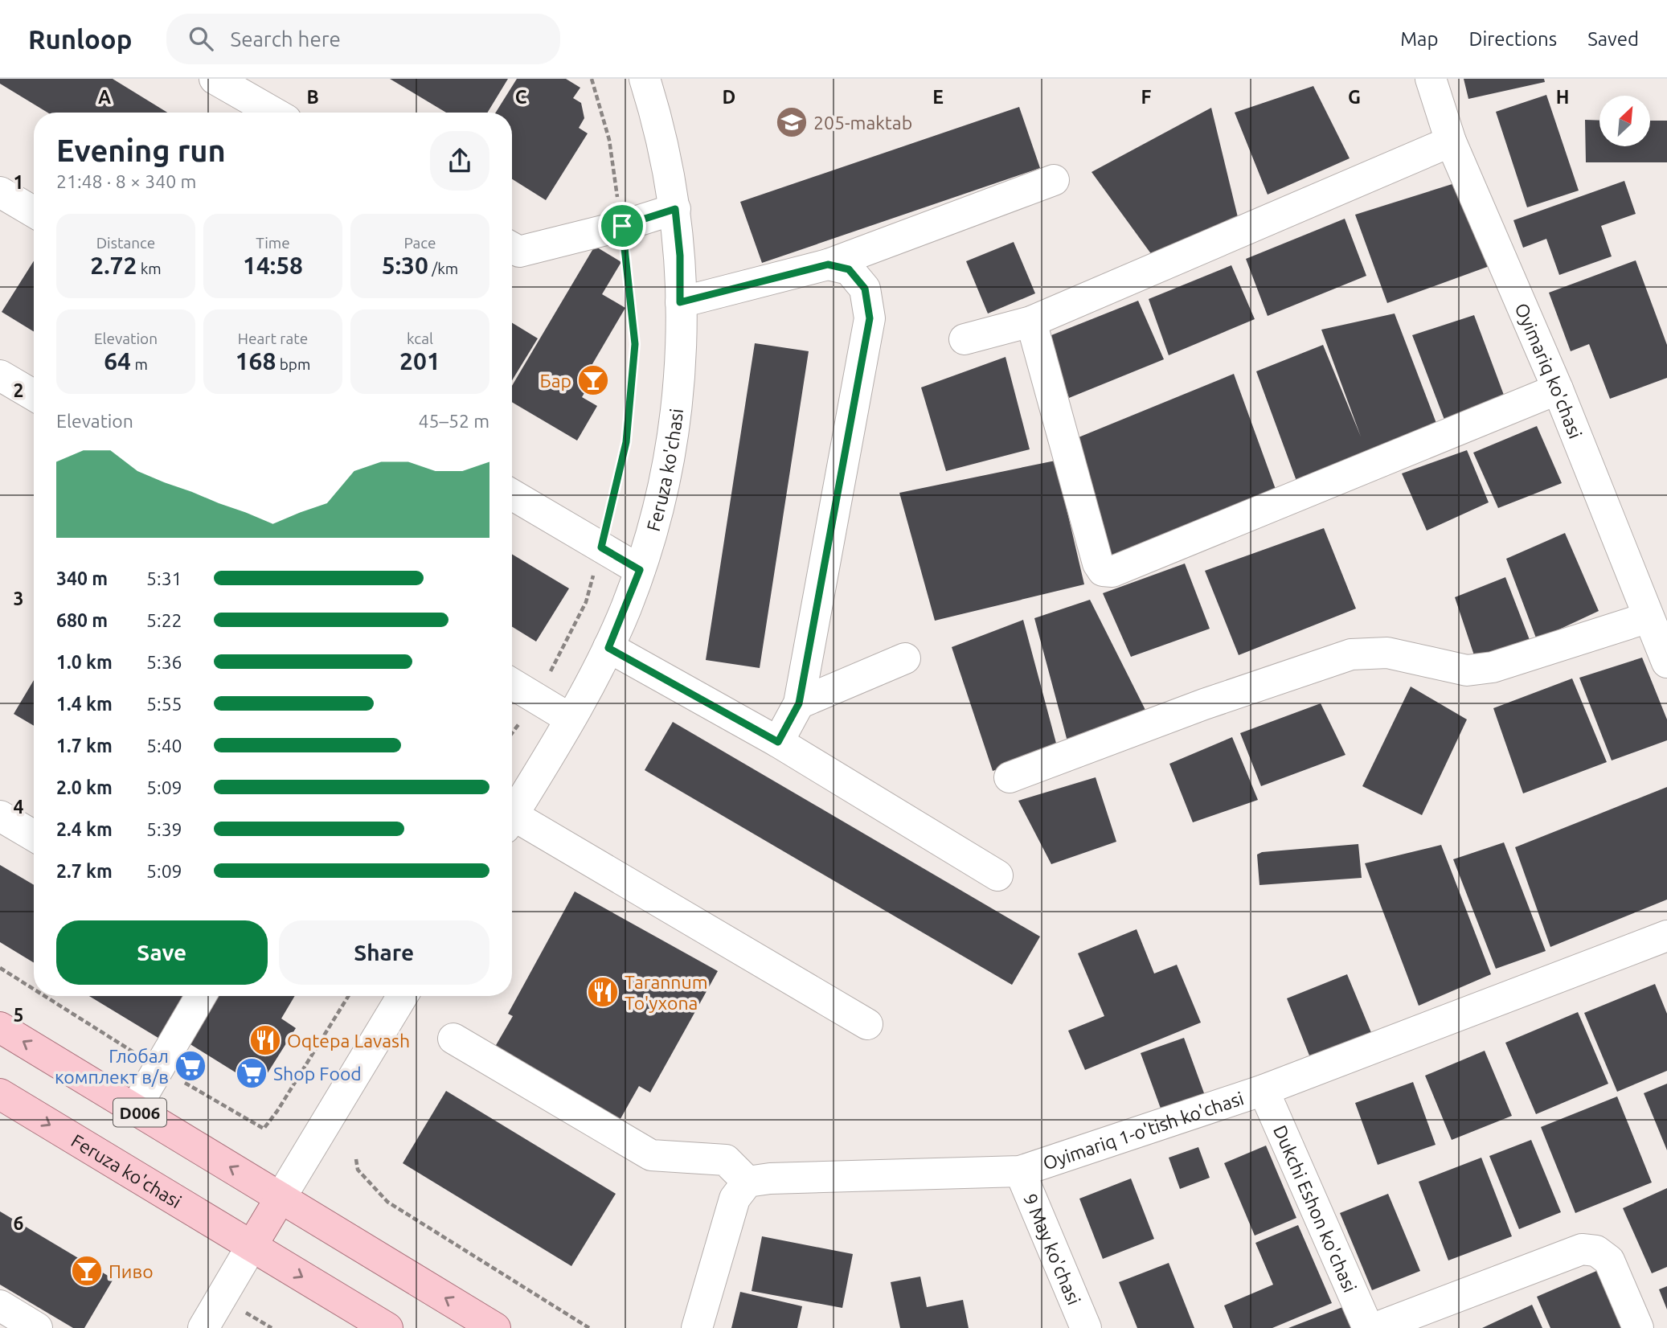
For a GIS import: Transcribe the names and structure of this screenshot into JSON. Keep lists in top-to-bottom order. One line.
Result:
{"streets":{"main road":["Feruza ko'chasi","D006"],"street":["Oyimariq ko'chasi","Oyimariq 1-o'tish ko'chasi","Dukchi Eshon ko'chasi","9 May ko'chasi"]},"crossings":[["Oyimariq 1-o'tish ko'chasi","Dukchi Eshon ko'chasi"],["Oyimariq 1-o'tish ko'chasi","9 May ko'chasi"]],"one_way":["Feruza ko'chasi"],"places":{"school or university":["205-maktab"],"bar":["Бар","Пиво"],"restaurant":["Tarannum To'yxona","Oqtepa Lavash"],"supermarket":["Глобал комплект в/в","Shop Food"]},"north":"top right","page":{"header":"Runloop","search":"Search here","nav":["Map","Directions","Saved"],"heading":["Evening run","21:48 · 8 × 340 m"],"stats":[["Distance","2.72 km"],["Time","14:58"],["Pace","5:30 /km"],["Elevation","64 m"],["Heart rate","168 bpm"],["kcal","201"]],"chart":["Elevation","45–52 m"],"list":[{"name":"340 m","note":"5:31"},{"name":"680 m","note":"5:22"},{"name":"1.0 km","note":"5:36"},{"name":"1.4 km","note":"5:55"},{"name":"1.7 km","note":"5:40"},{"name":"2.0 km","note":"5:09"},{"name":"2.4 km","note":"5:39"},{"name":"2.7 km","note":"5:09"}],"buttons":["Save","Share"]},"grid":{"columns":["A","B","C","D","E","F","G","H"],"rows":["1","2","3","4","5","6"]}}
